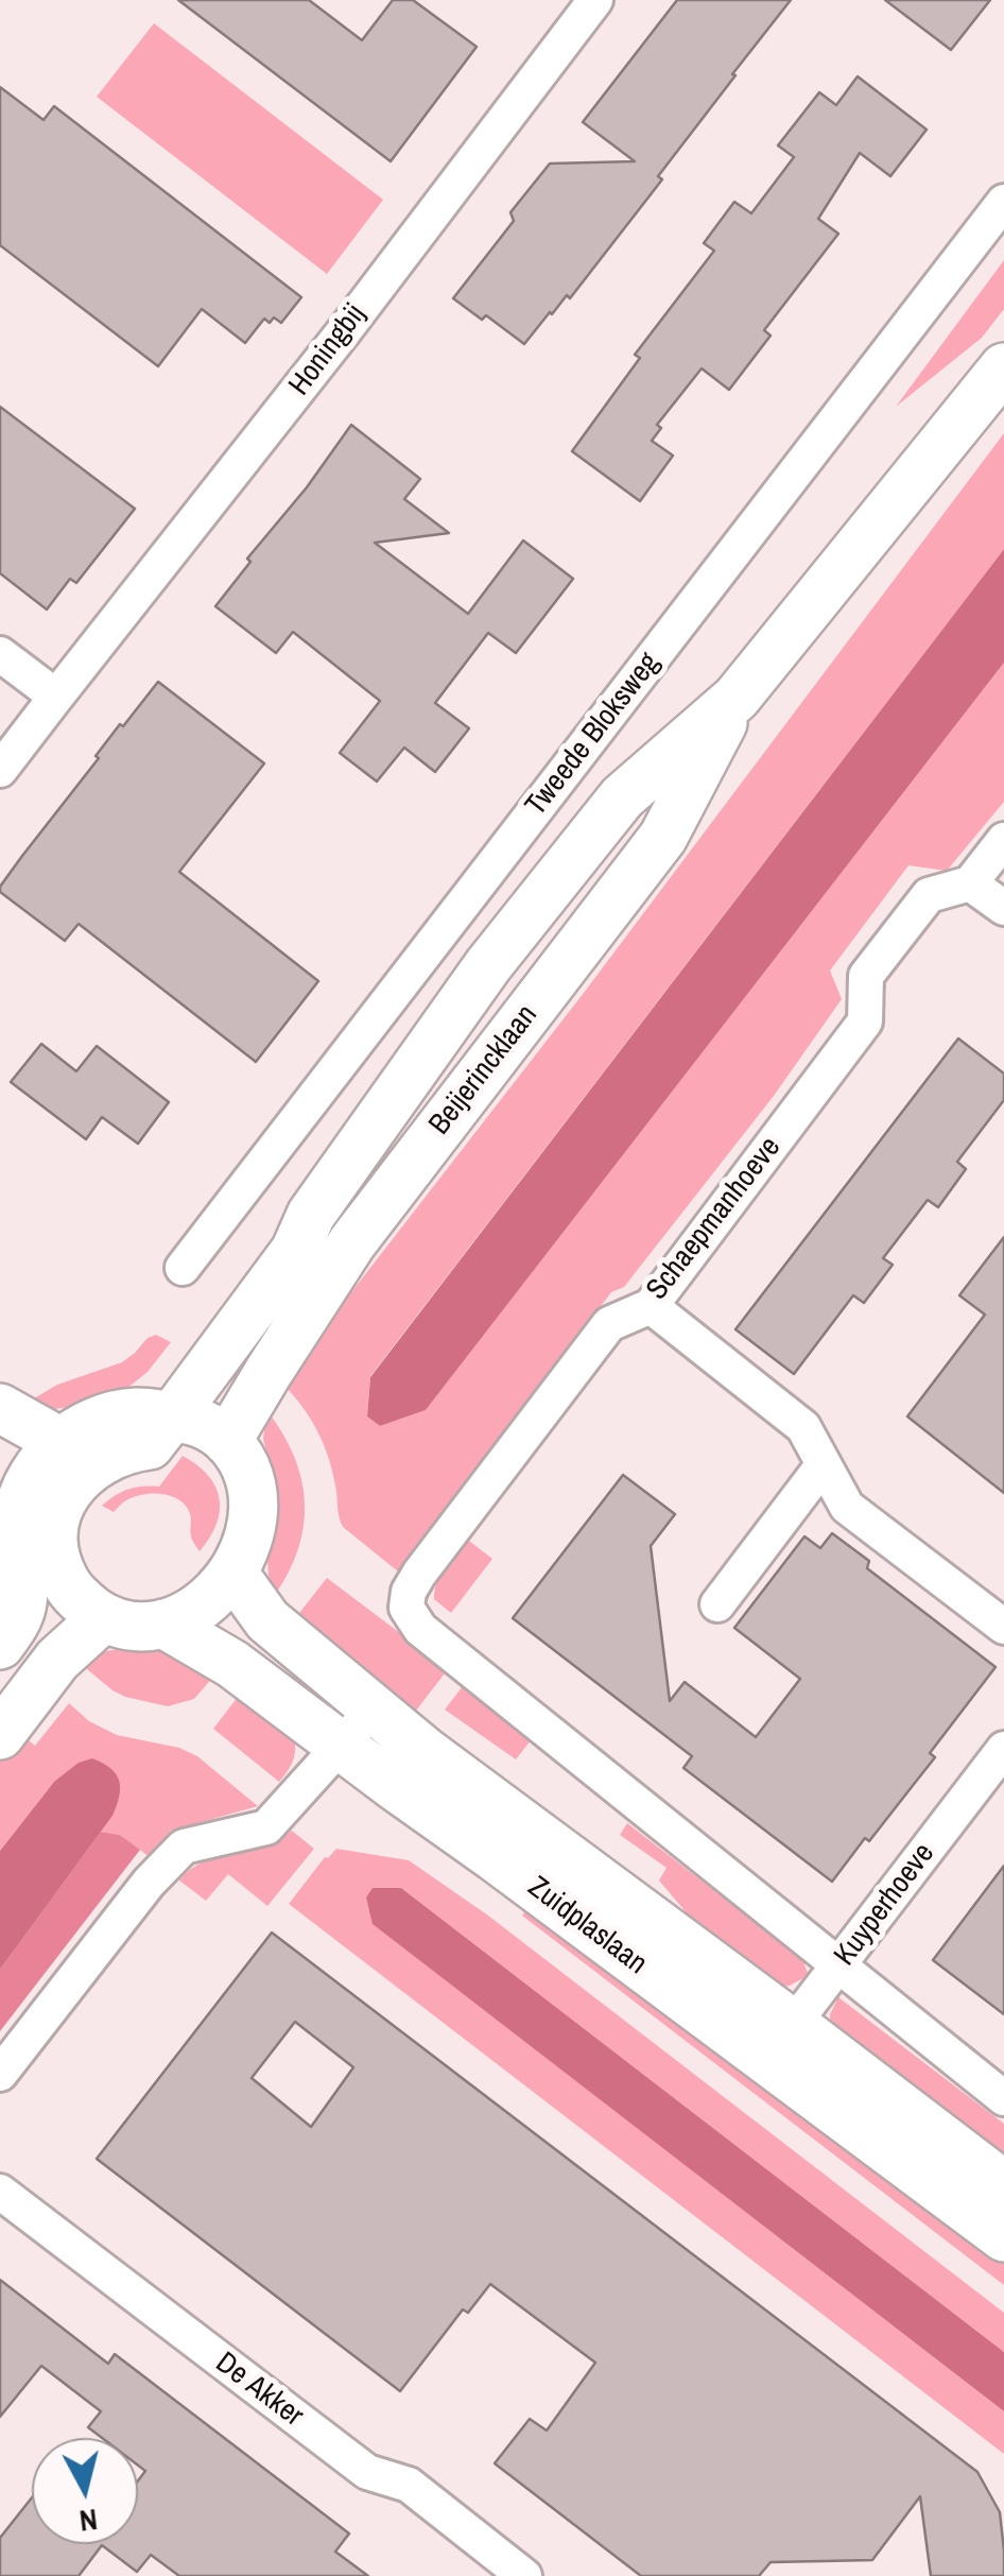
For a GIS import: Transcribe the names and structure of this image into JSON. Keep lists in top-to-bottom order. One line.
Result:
{"streets":{"main road":["Beijerincklaan","Zuidplaslaan"],"street":["Honingbij","Tweede Bloksweg","Schaepmanhoeve","Kuyperhoeve","De Akker"]},"crossings":[["Schaepmanhoeve","Kuyperhoeve"],["Kuyperhoeve","Zuidplaslaan"]],"north":"bottom"}
